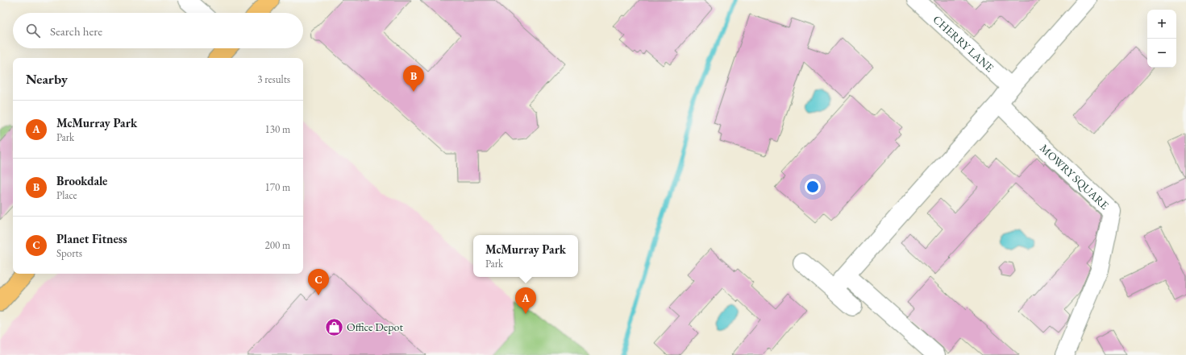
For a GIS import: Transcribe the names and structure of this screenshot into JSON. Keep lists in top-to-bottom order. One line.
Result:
{"streets":{"street":["CHERRY LANE","MOWRY SQUARE"]},"places":{"shop":["Office Depot"]},"page":{"map_buttons":["+","−"],"search":"Search here","heading":["Nearby","3 results"],"pins":["B","C","A"],"list":[{"mark":"A","name":"McMurray Park","note":"Park","value":"130 m"},{"mark":"B","name":"Brookdale","note":"Place","value":"170 m"},{"mark":"C","name":"Planet Fitness","note":"Sports","value":"200 m"}],"popup":["McMurray Park","Park"]}}
